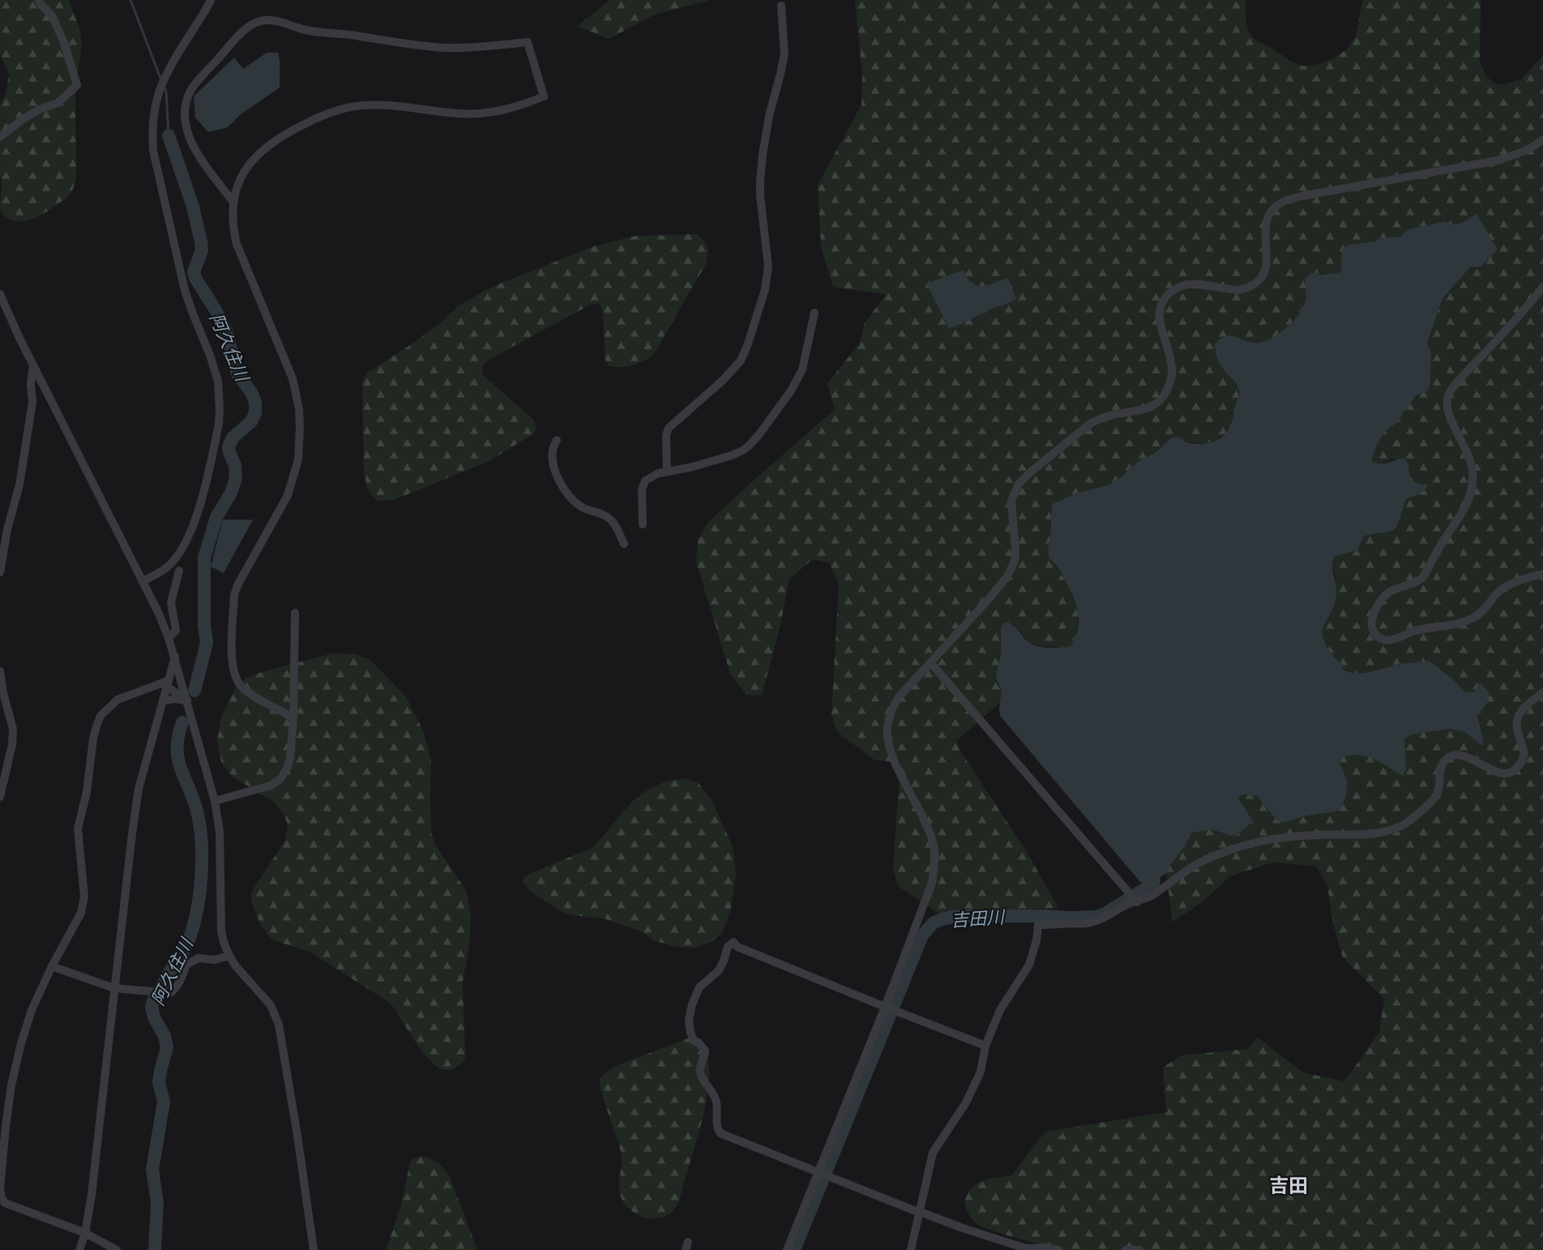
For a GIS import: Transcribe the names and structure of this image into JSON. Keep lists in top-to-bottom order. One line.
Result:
{"districts":["吉田"],"water":["阿久住川","吉田川"]}
